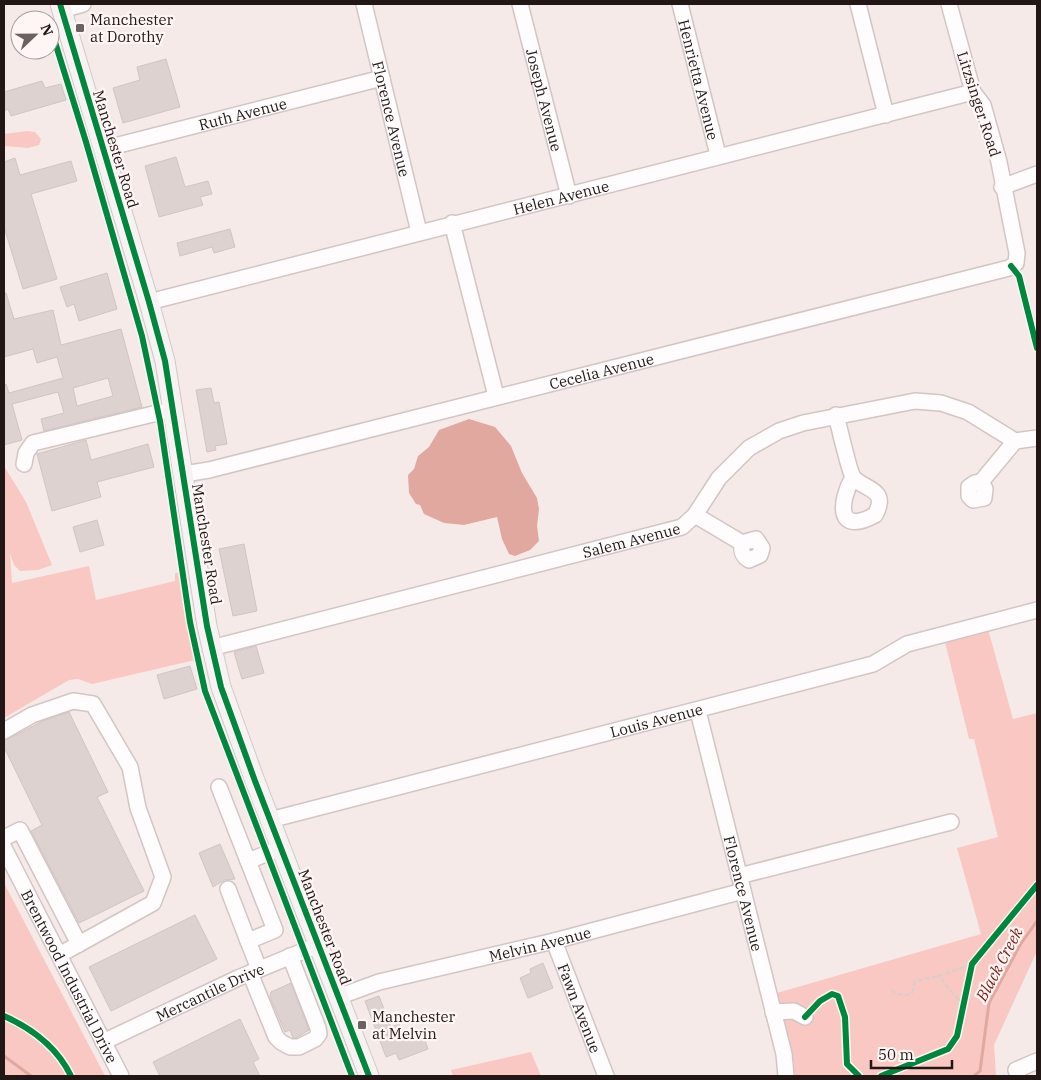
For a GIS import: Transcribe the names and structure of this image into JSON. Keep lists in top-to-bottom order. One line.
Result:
{"streets":{"main road":["Manchester Road"],"street":["Henrietta Avenue","Joseph Avenue","Litzsinger Road","Ruth Avenue","Florence Avenue","Helen Avenue","Cecelia Avenue","Salem Avenue","Louis Avenue","Melvin Avenue","Brentwood Industrial Drive","Mercantile Drive","Fawn Avenue"]},"crossings":[["Henrietta Avenue","Helen Avenue"],["Joseph Avenue","Helen Avenue"],["Litzsinger Road","Helen Avenue"],["Litzsinger Road","Cecelia Avenue"],["Ruth Avenue","Florence Avenue"],["Ruth Avenue","Manchester Road"],["Florence Avenue","Helen Avenue"],["Florence Avenue","Louis Avenue"],["Florence Avenue","Melvin Avenue"],["Manchester Road","Helen Avenue"],["Manchester Road","Cecelia Avenue"],["Manchester Road","Salem Avenue"],["Manchester Road","Louis Avenue"],["Manchester Road","Melvin Avenue"],["Manchester Road","Mercantile Drive"],["Melvin Avenue","Fawn Avenue"],["Brentwood Industrial Drive","Mercantile Drive"]],"water":["Black Creek"],"places":{"transit":["Manchester at Dorothy","Manchester at Melvin"]},"scale_bar":"50 m","north":"right"}
